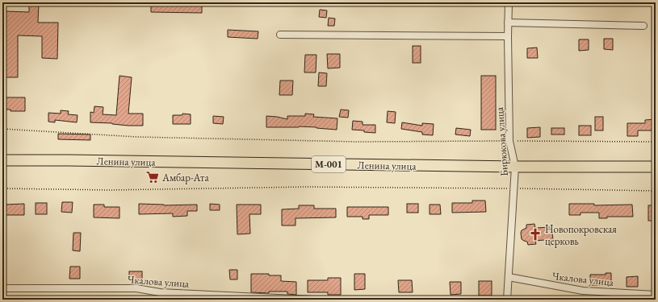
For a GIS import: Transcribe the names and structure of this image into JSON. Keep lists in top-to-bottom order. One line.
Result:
{"streets":{"main road":["Ленина улица","М-001"],"street":["Бирюкова улица","Чкалова улица"]},"crossings":[["Бирюкова улица","Ленина улица"],["Бирюкова улица","Чкалова улица"]],"places":{"supermarket":["Амбар-Ата"],"church":["Новопокровская церковь"]}}
